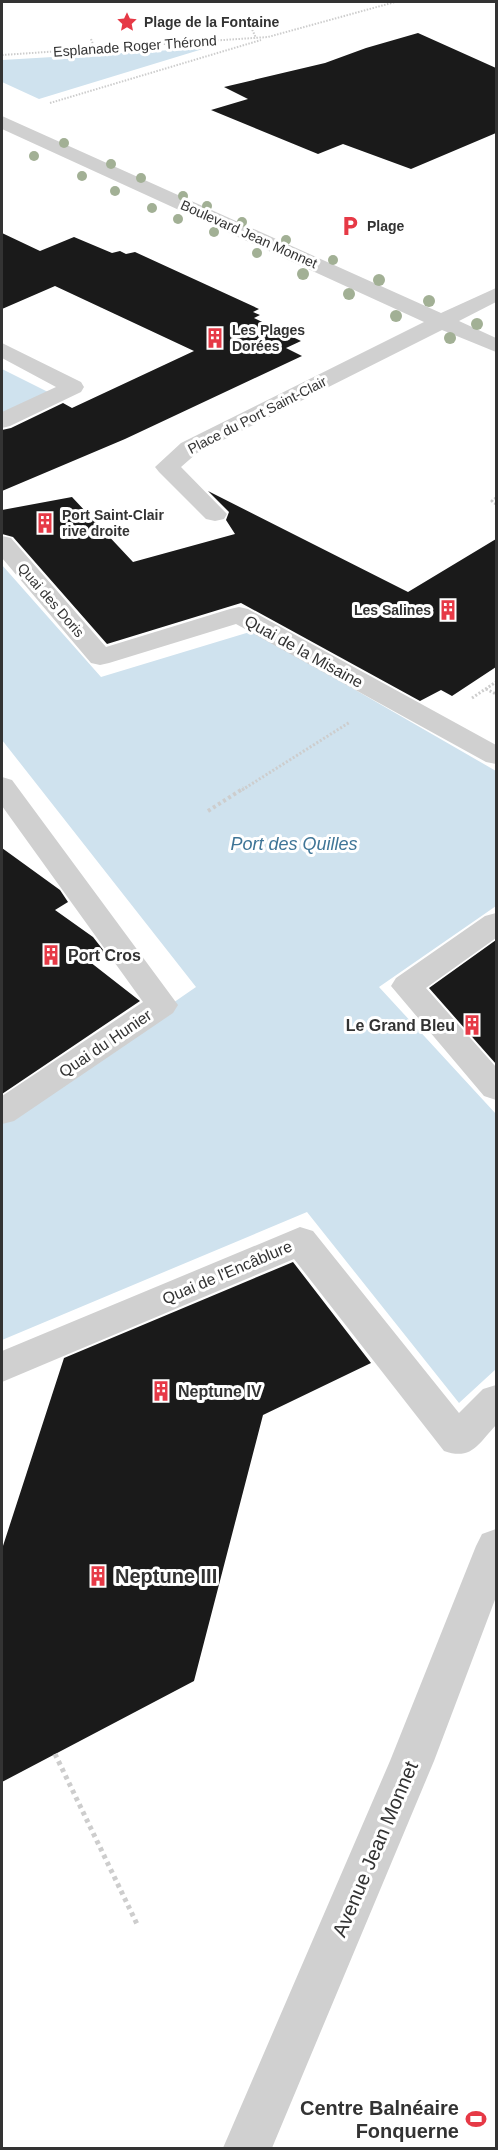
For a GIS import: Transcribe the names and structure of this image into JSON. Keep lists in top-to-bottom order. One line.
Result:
{"streets":{"street":["Boulevard Jean Monnet","Place du Port Saint-Clair","Quai des Doris","Quai de la Misaine","Quai du Hunier","Quai de l'Encâblure","Avenue Jean Monnet"],"path":["Esplanade Roger Thérond"]},"crossings":[["Boulevard Jean Monnet","Place du Port Saint-Clair"],["Quai des Doris","Quai de la Misaine"]],"water":["Port des Quilles"],"places":{"place":["Plage de la Fontaine"],"parking":["Plage"],"building":["Les Plages Dorées","Port Saint-Clair rive droite","Les Salines","Port Cros","Le Grand Bleu","Neptune IV","Neptune III"],"sports":["Centre Balnéaire Fonquerne"]}}
